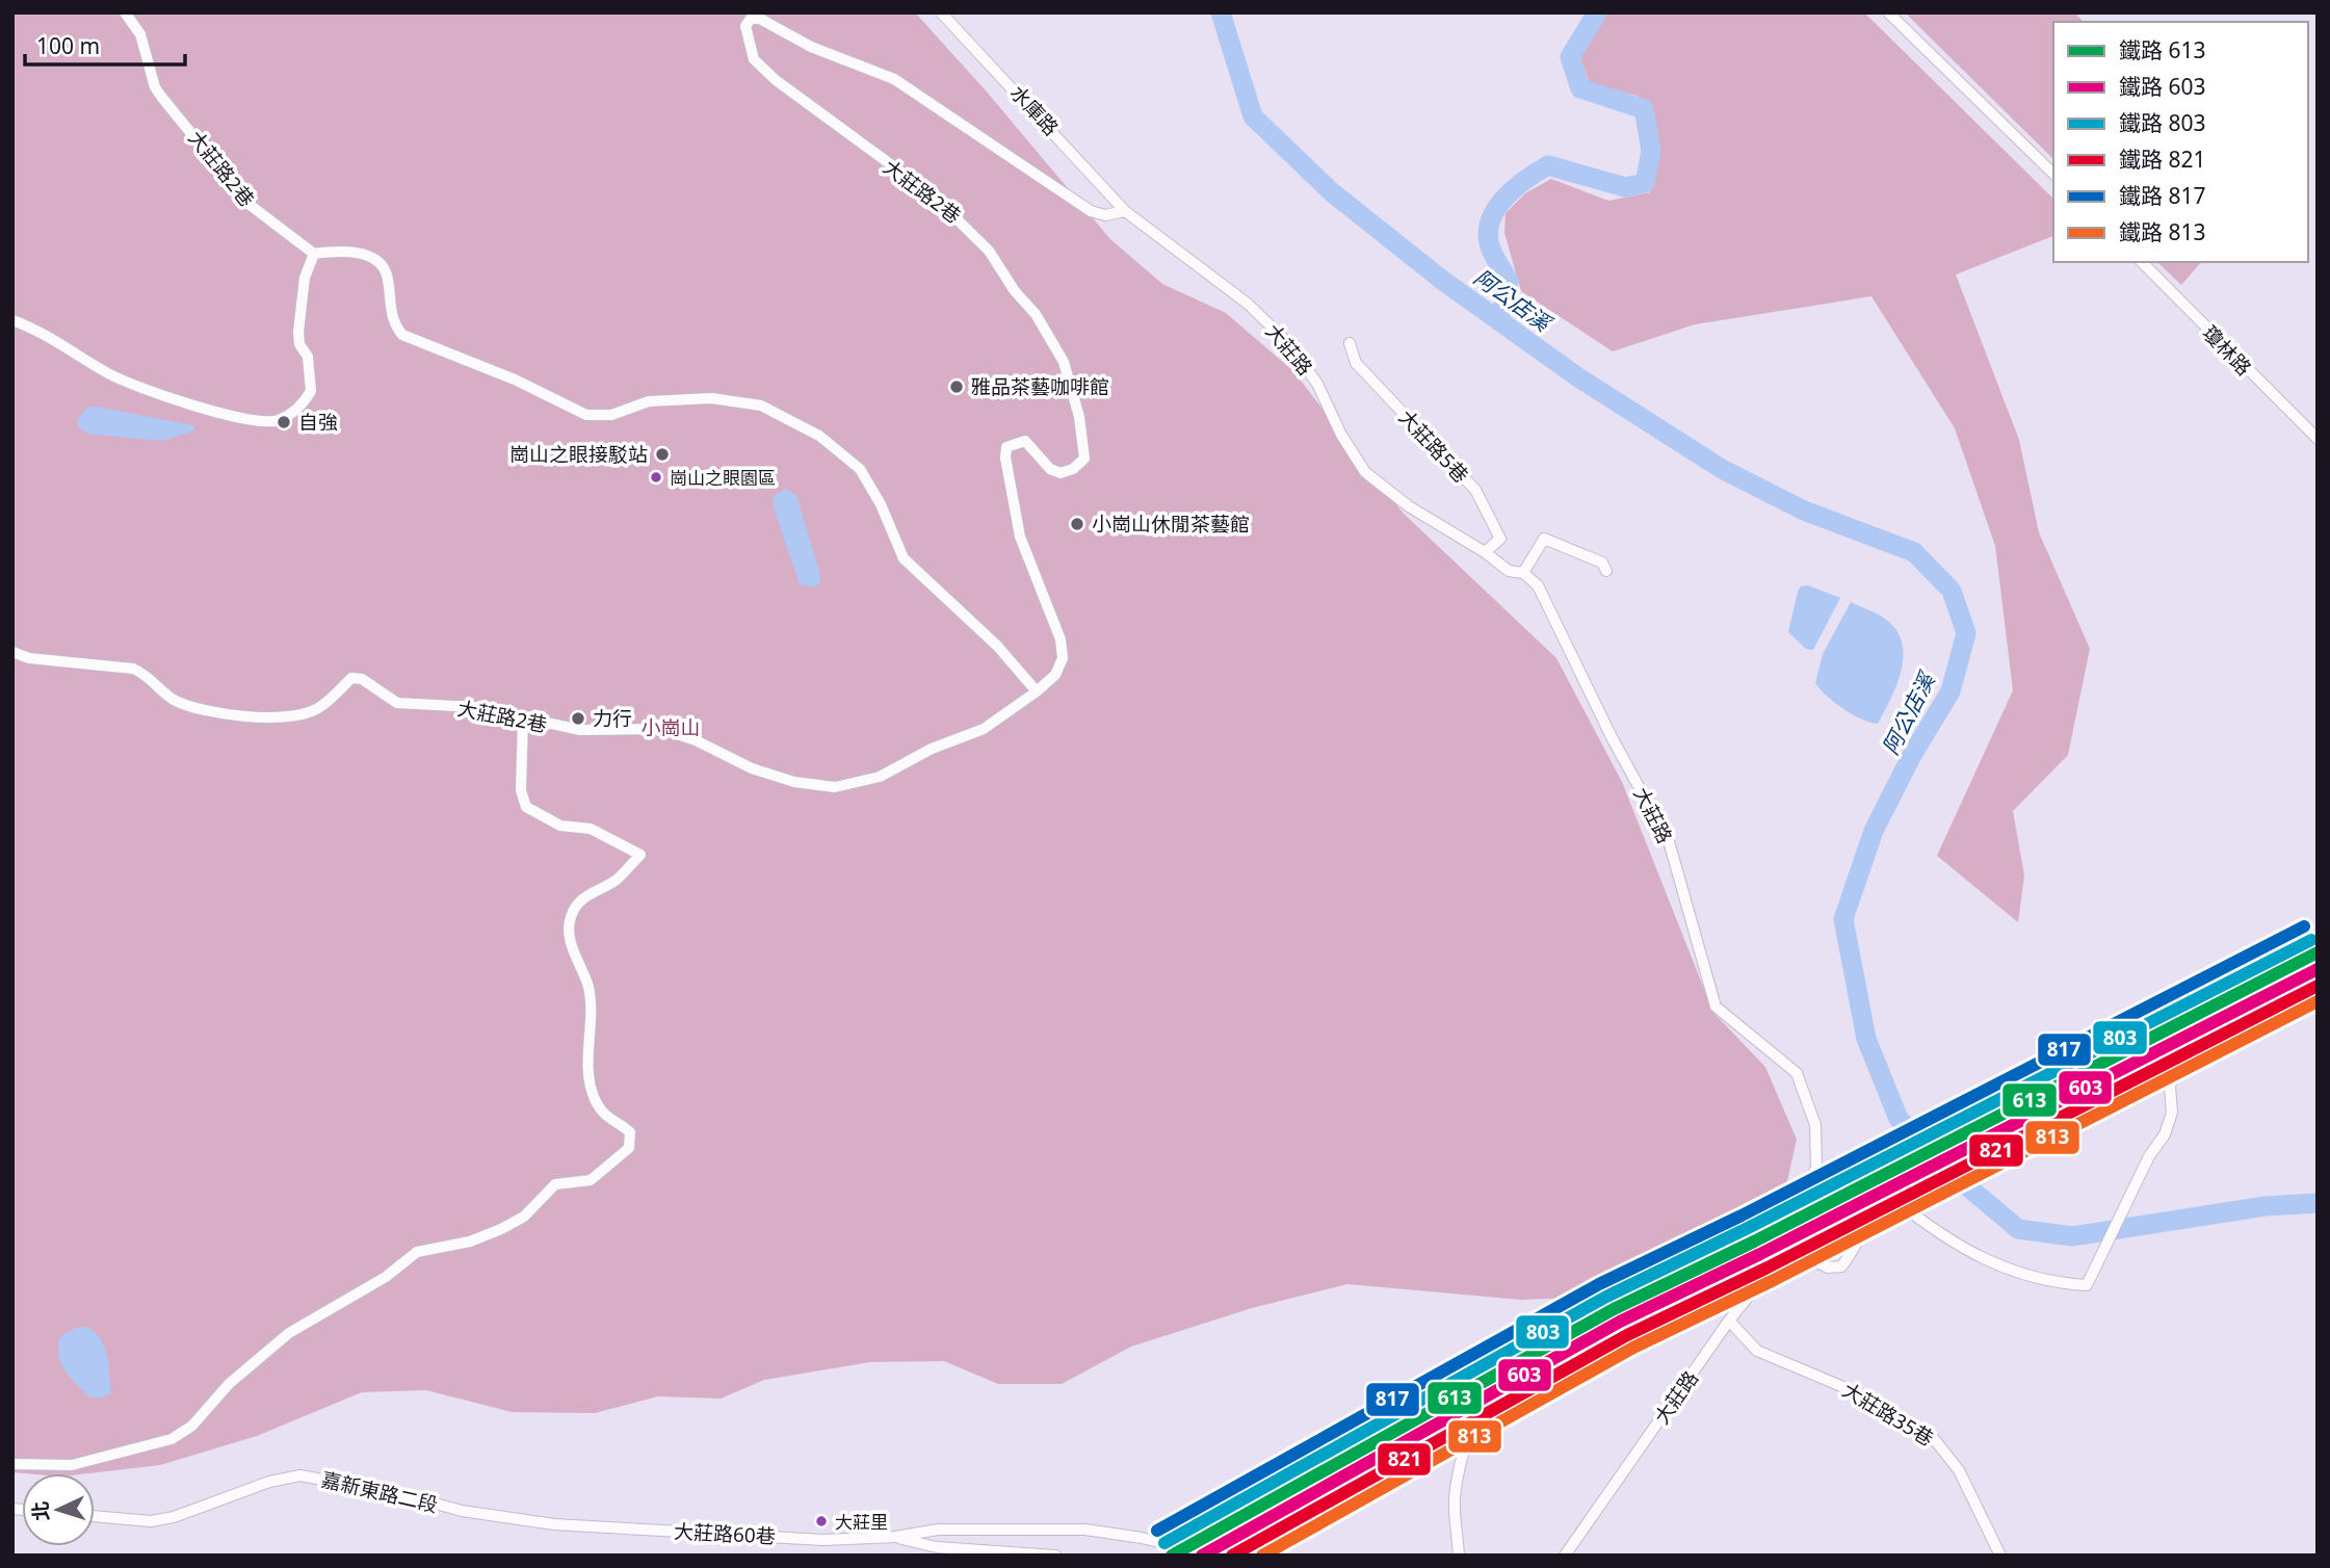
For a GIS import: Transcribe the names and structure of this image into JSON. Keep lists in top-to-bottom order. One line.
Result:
{"streets":{"street":["水庫路","大莊路2巷","大莊路","瓊林路","大莊路5巷","大莊路35巷","嘉新東路二段","大莊路60巷"]},"crossings":[["水庫路","大莊路2巷"],["水庫路","大莊路"],["大莊路2巷","大莊路"],["大莊路","大莊路5巷"],["大莊路","大莊路35巷"],["嘉新東路二段","大莊路60巷"]],"water":["阿公店溪"],"parks":["小崗山"],"places":["雅品茶藝咖啡館","自強","崗山之眼接駁站","崗山之眼園區","小崗山休閒茶藝館","力行","大莊里"],"lines":["rail line 817","rail line 803","rail line 613","rail line 603","rail line 821","rail line 813"],"legend":["鐵路 613","鐵路 603","鐵路 803","鐵路 821","鐵路 817","鐵路 813"],"scale_bar":"100 m","north":"left"}
